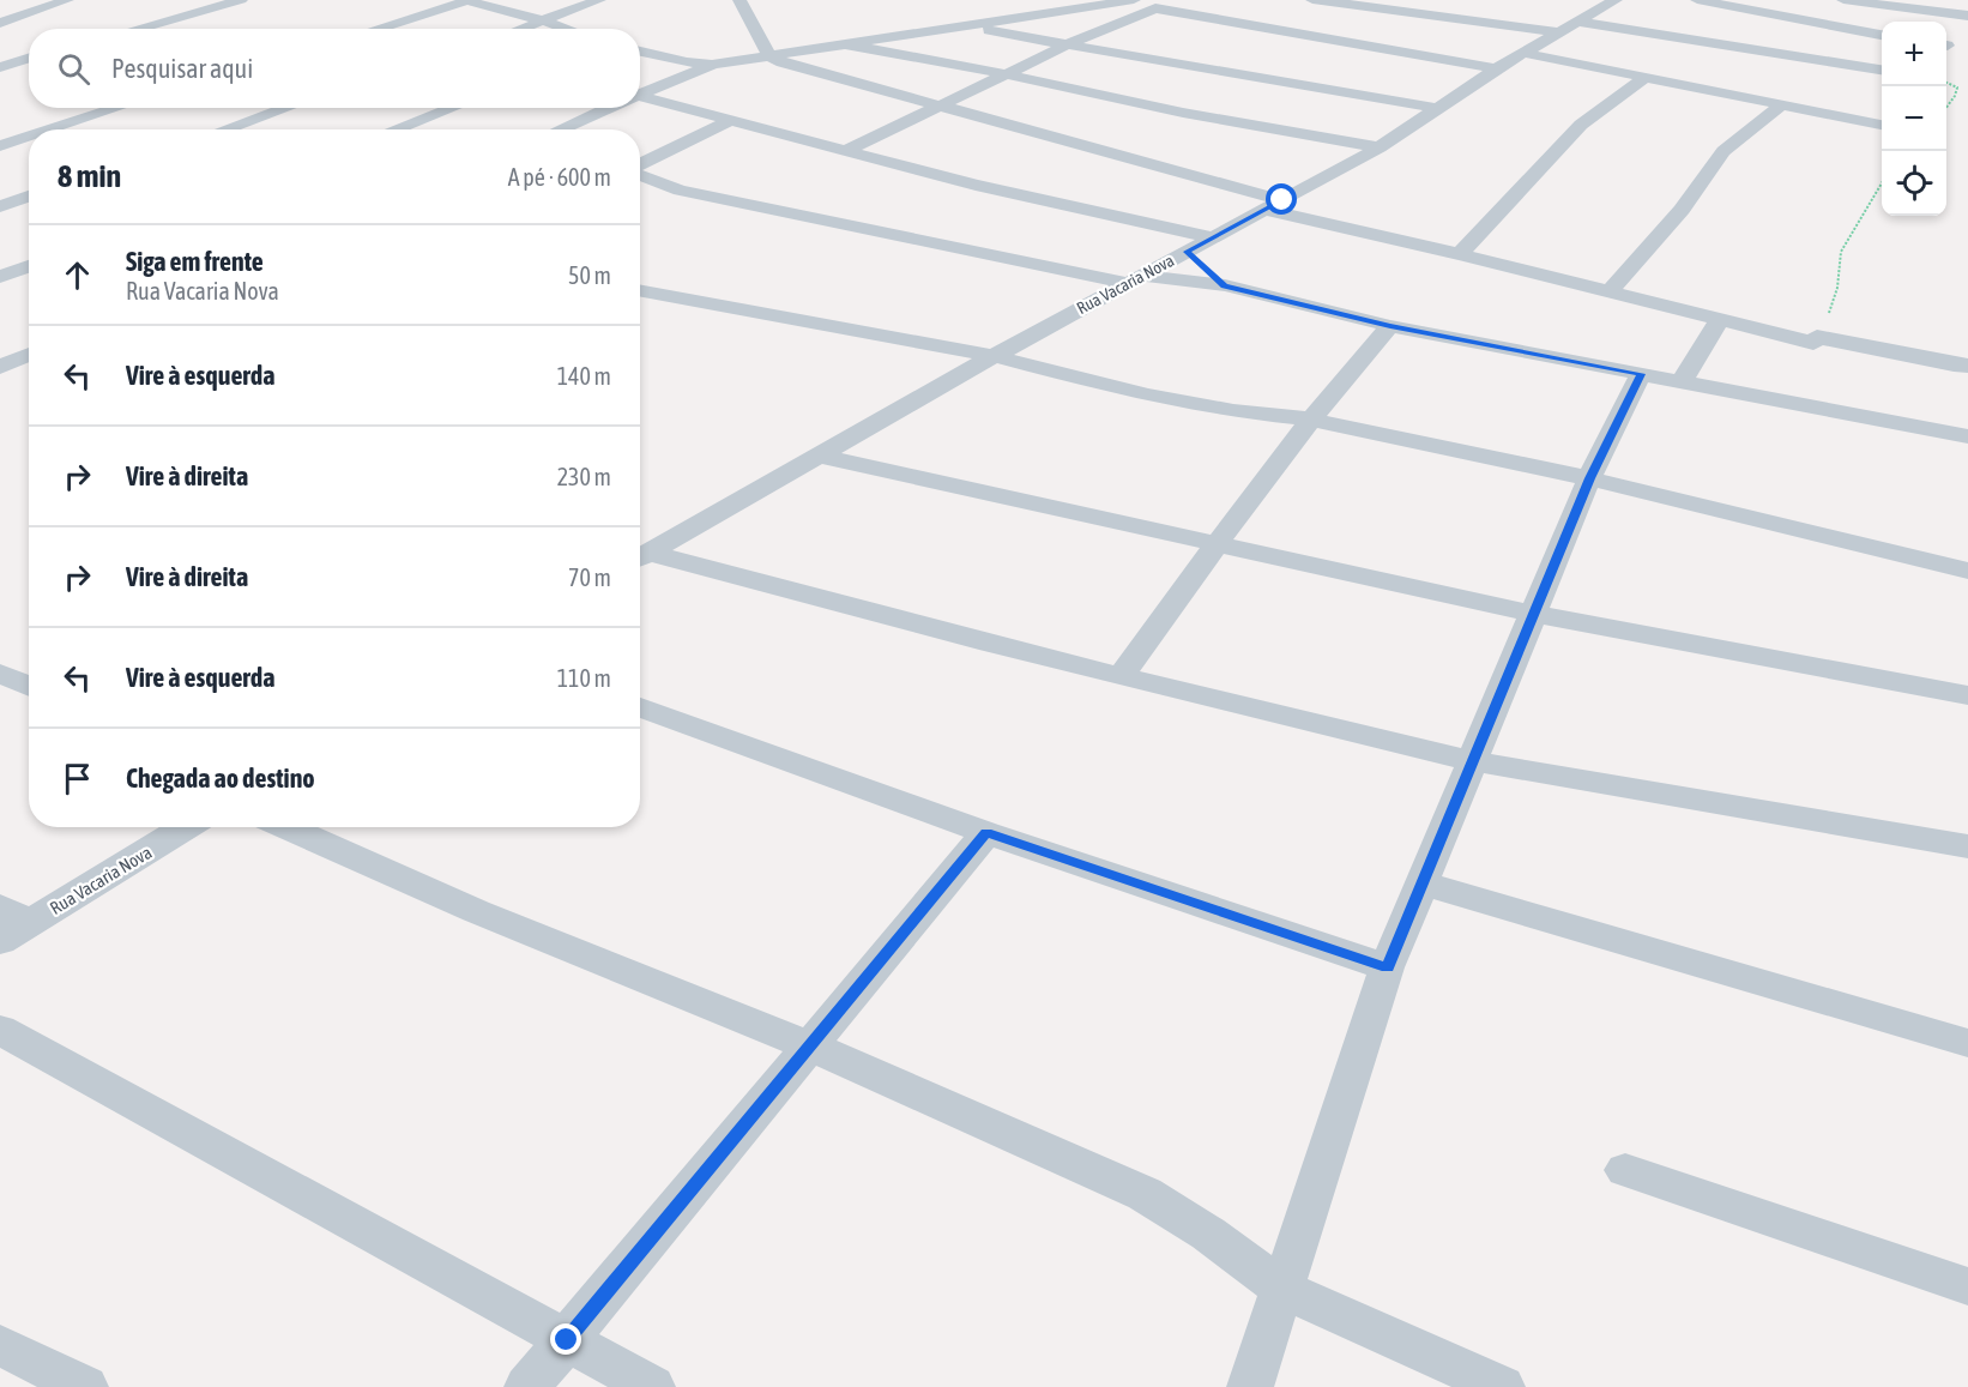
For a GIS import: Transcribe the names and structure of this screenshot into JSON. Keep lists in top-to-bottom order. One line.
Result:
{"streets":{"street":["Rua Vacaria Nova"]},"page":{"map_buttons":["+","−"],"search":"Pesquisar aqui","heading":["8 min","A pé · 600 m"],"list":[["Siga em frente","Rua Vacaria Nova","50 m"],["Vire à esquerda","140 m"],["Vire à direita","230 m"],["Vire à direita","70 m"],["Vire à esquerda","110 m"],"Chegada ao destino"]}}
